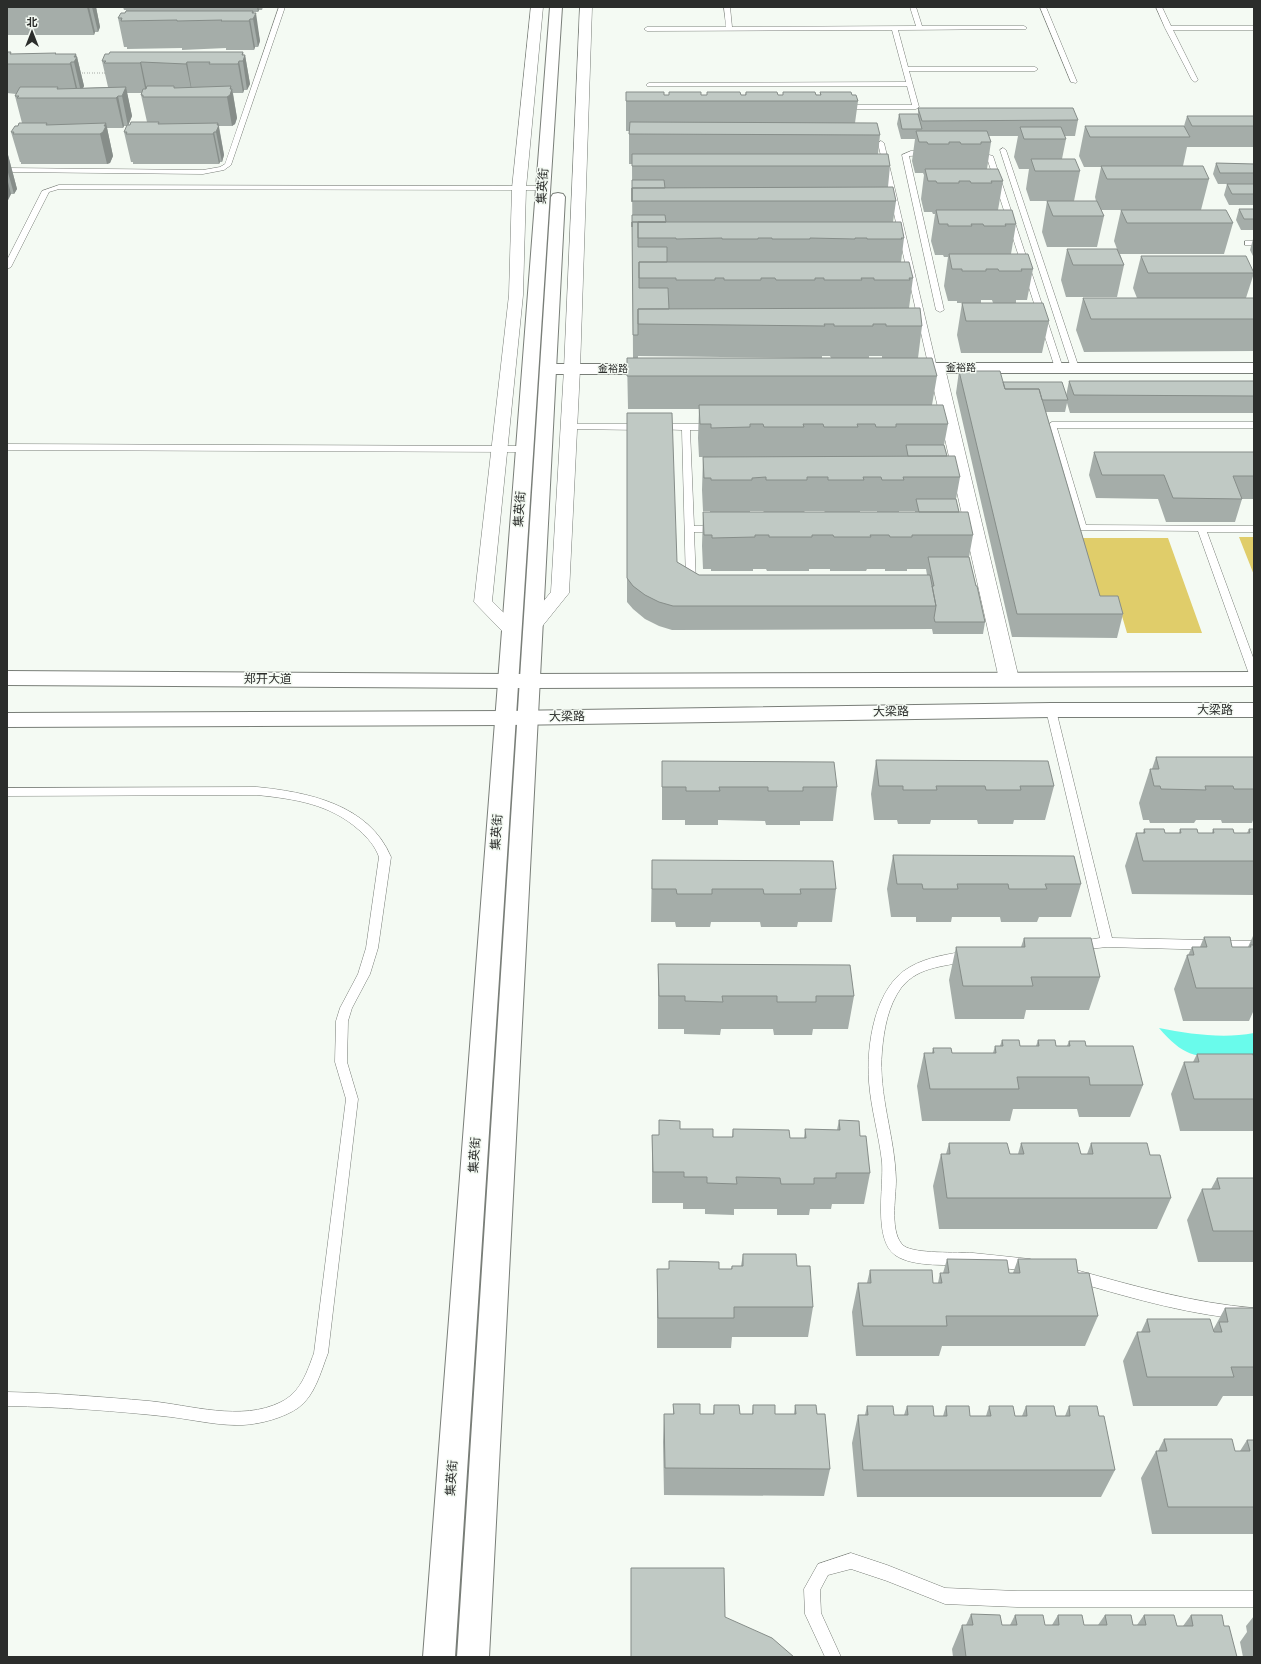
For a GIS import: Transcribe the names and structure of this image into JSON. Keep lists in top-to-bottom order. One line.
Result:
{"streets":{"main road":["集英街","金裕路","郑开大道","大梁路"]},"crossings":[["集英街","金裕路"],["集英街","郑开大道"],["集英街","大梁路"]],"north":"top"}
